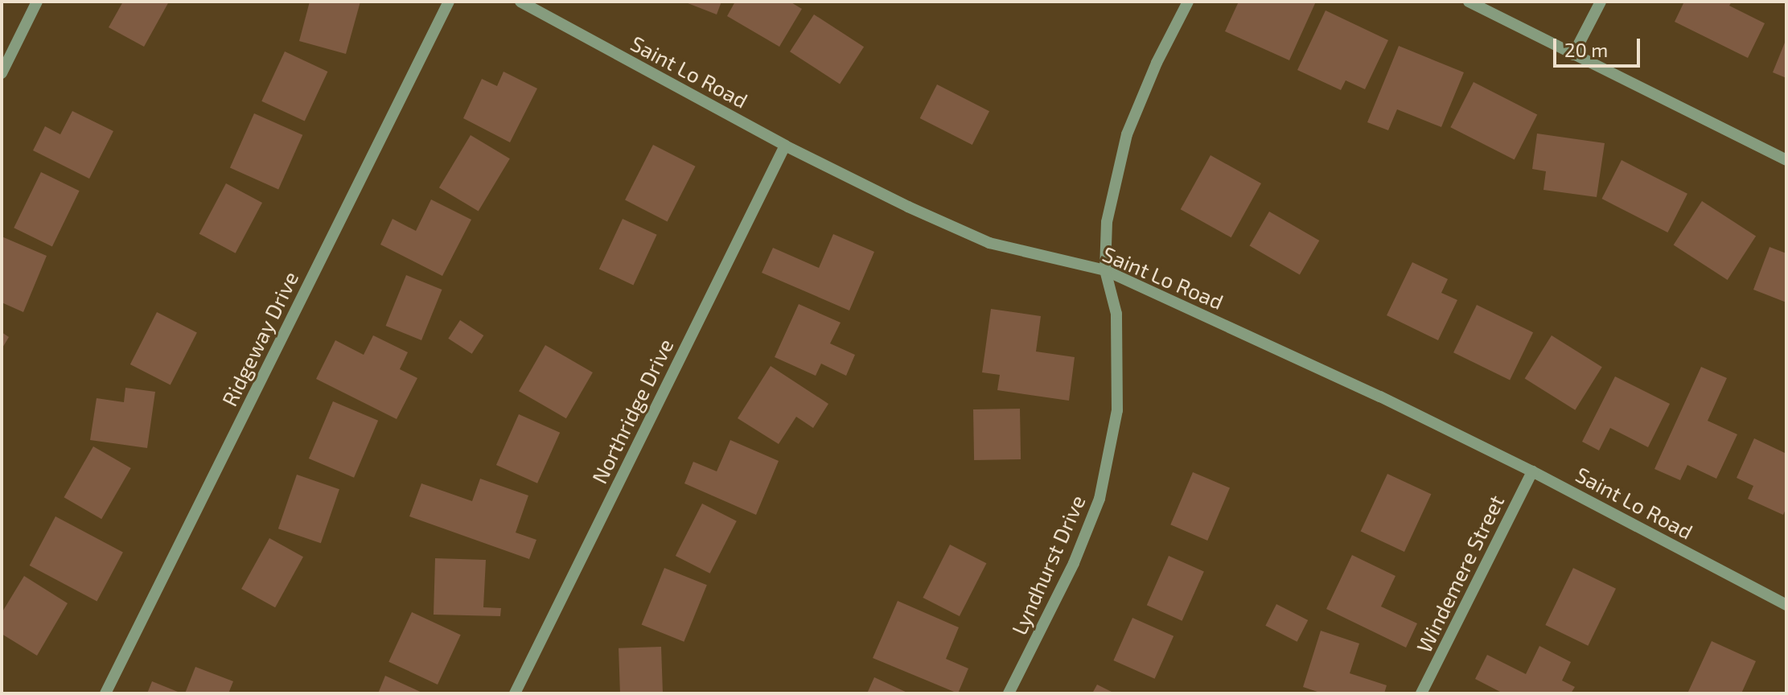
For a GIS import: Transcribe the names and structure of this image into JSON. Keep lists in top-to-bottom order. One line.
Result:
{"streets":{"street":["Saint Lo Road","Ridgeway Drive","Northridge Drive","Lyndhurst Drive","Windemere Street"]},"crossings":[["Saint Lo Road","Northridge Drive"],["Saint Lo Road","Lyndhurst Drive"],["Saint Lo Road","Windemere Street"]],"scale_bar":"20 m"}
